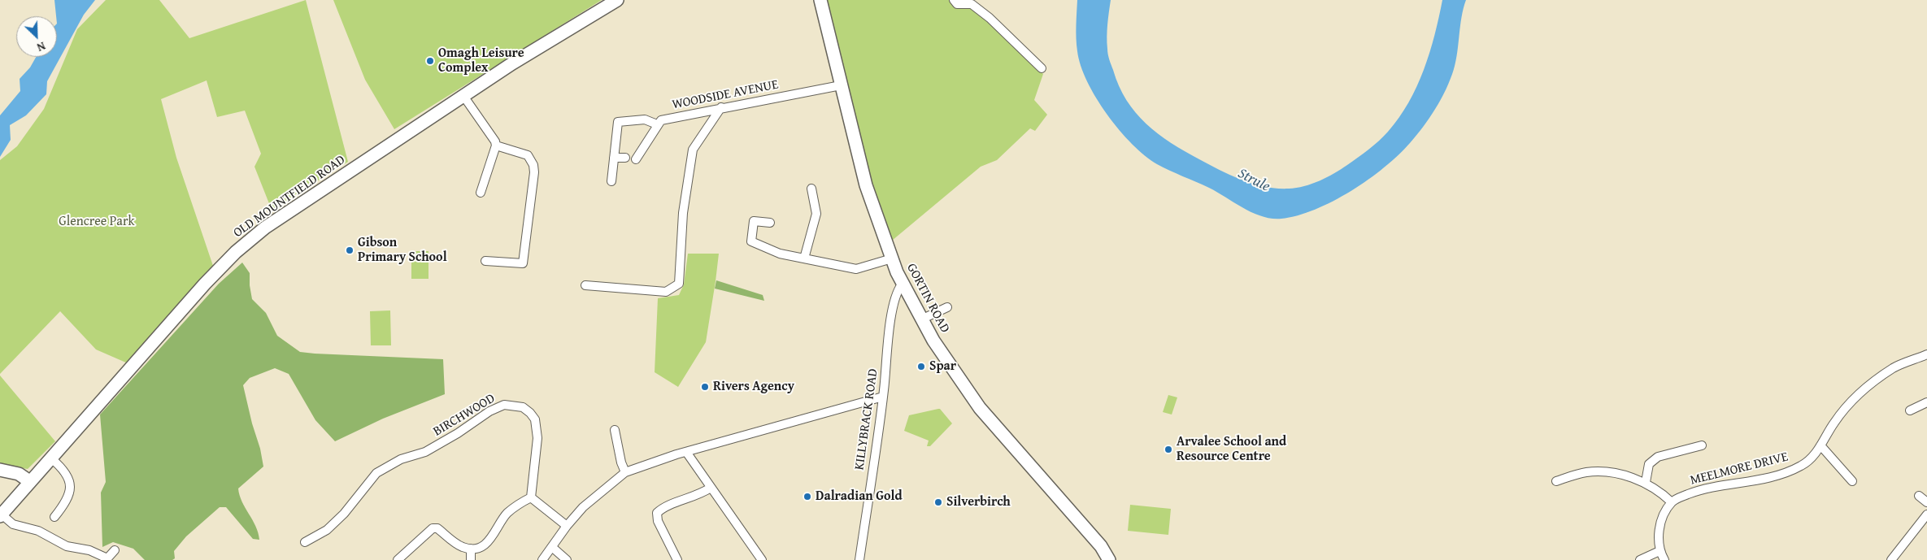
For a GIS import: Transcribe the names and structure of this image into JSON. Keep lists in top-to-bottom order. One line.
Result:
{"streets":{"street":["WOODSIDE AVENUE","OLD MOUNTFIELD ROAD","GORTIN ROAD","BIRCHWOOD","KILLYBRACK ROAD","MEELMORE DRIVE"]},"crossings":[["WOODSIDE AVENUE","GORTIN ROAD"],["GORTIN ROAD","KILLYBRACK ROAD"]],"water":["Strule"],"parks":["Glencree Park"],"places":["Omagh Leisure Complex","Gibson Primary School","Spar","Rivers Agency","Arvalee School and Resource Centre","Dalradian Gold","Silverbirch"],"north":"bottom right"}
